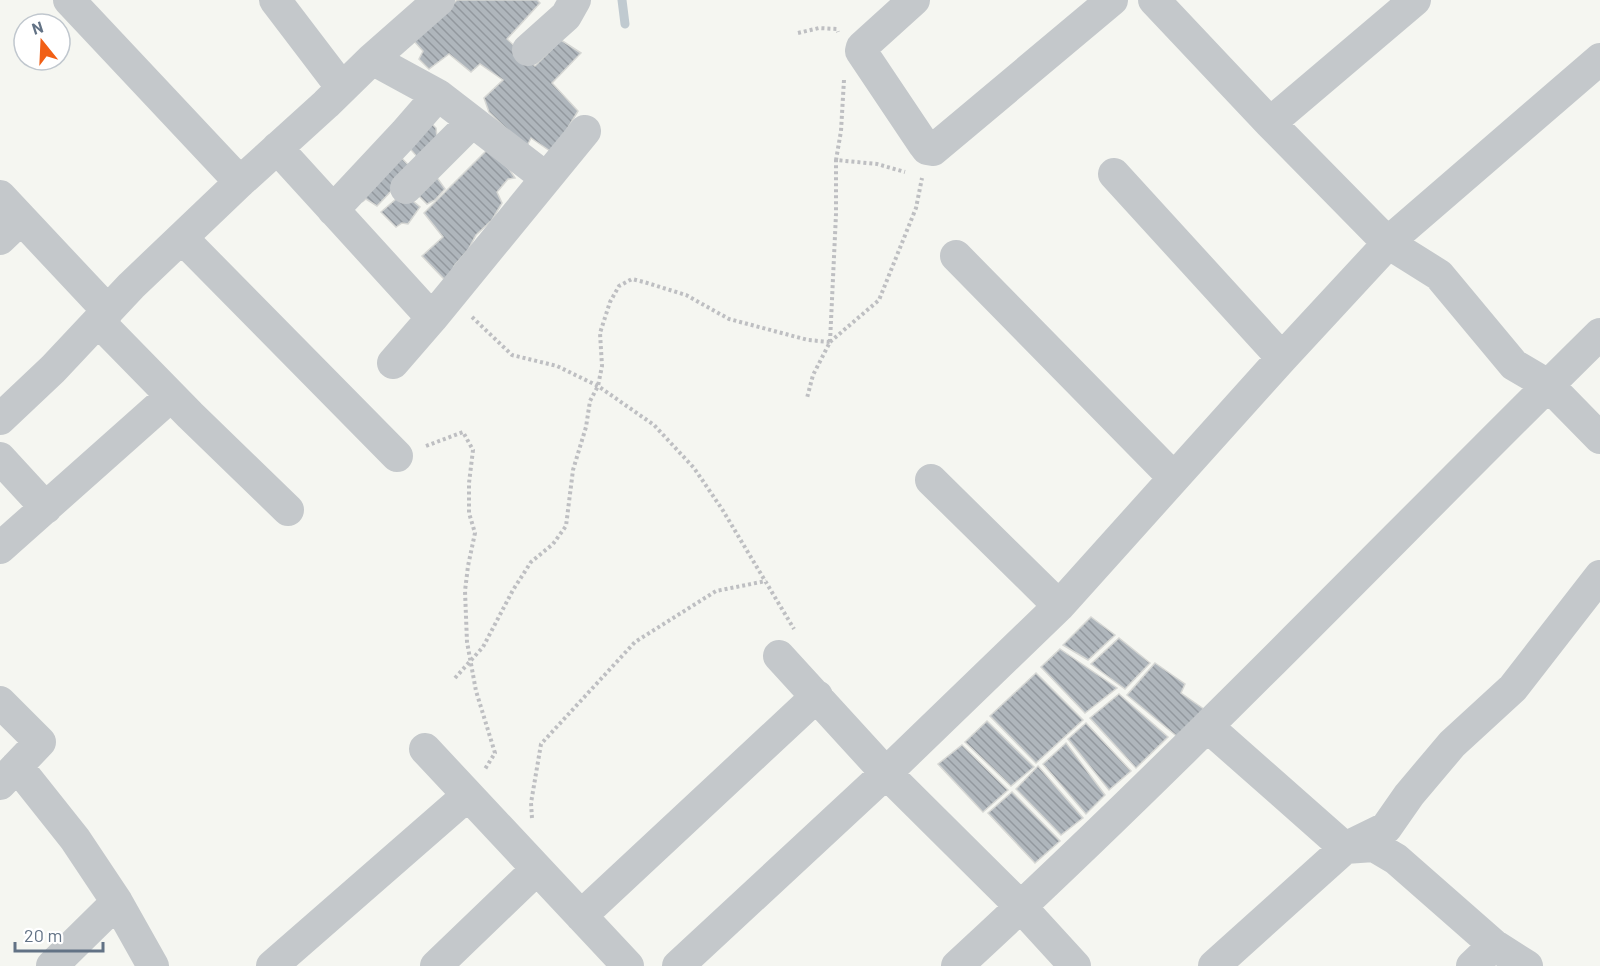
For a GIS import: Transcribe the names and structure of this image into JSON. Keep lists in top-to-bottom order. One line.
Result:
{"scale_bar":"20 m","north":"top"}
